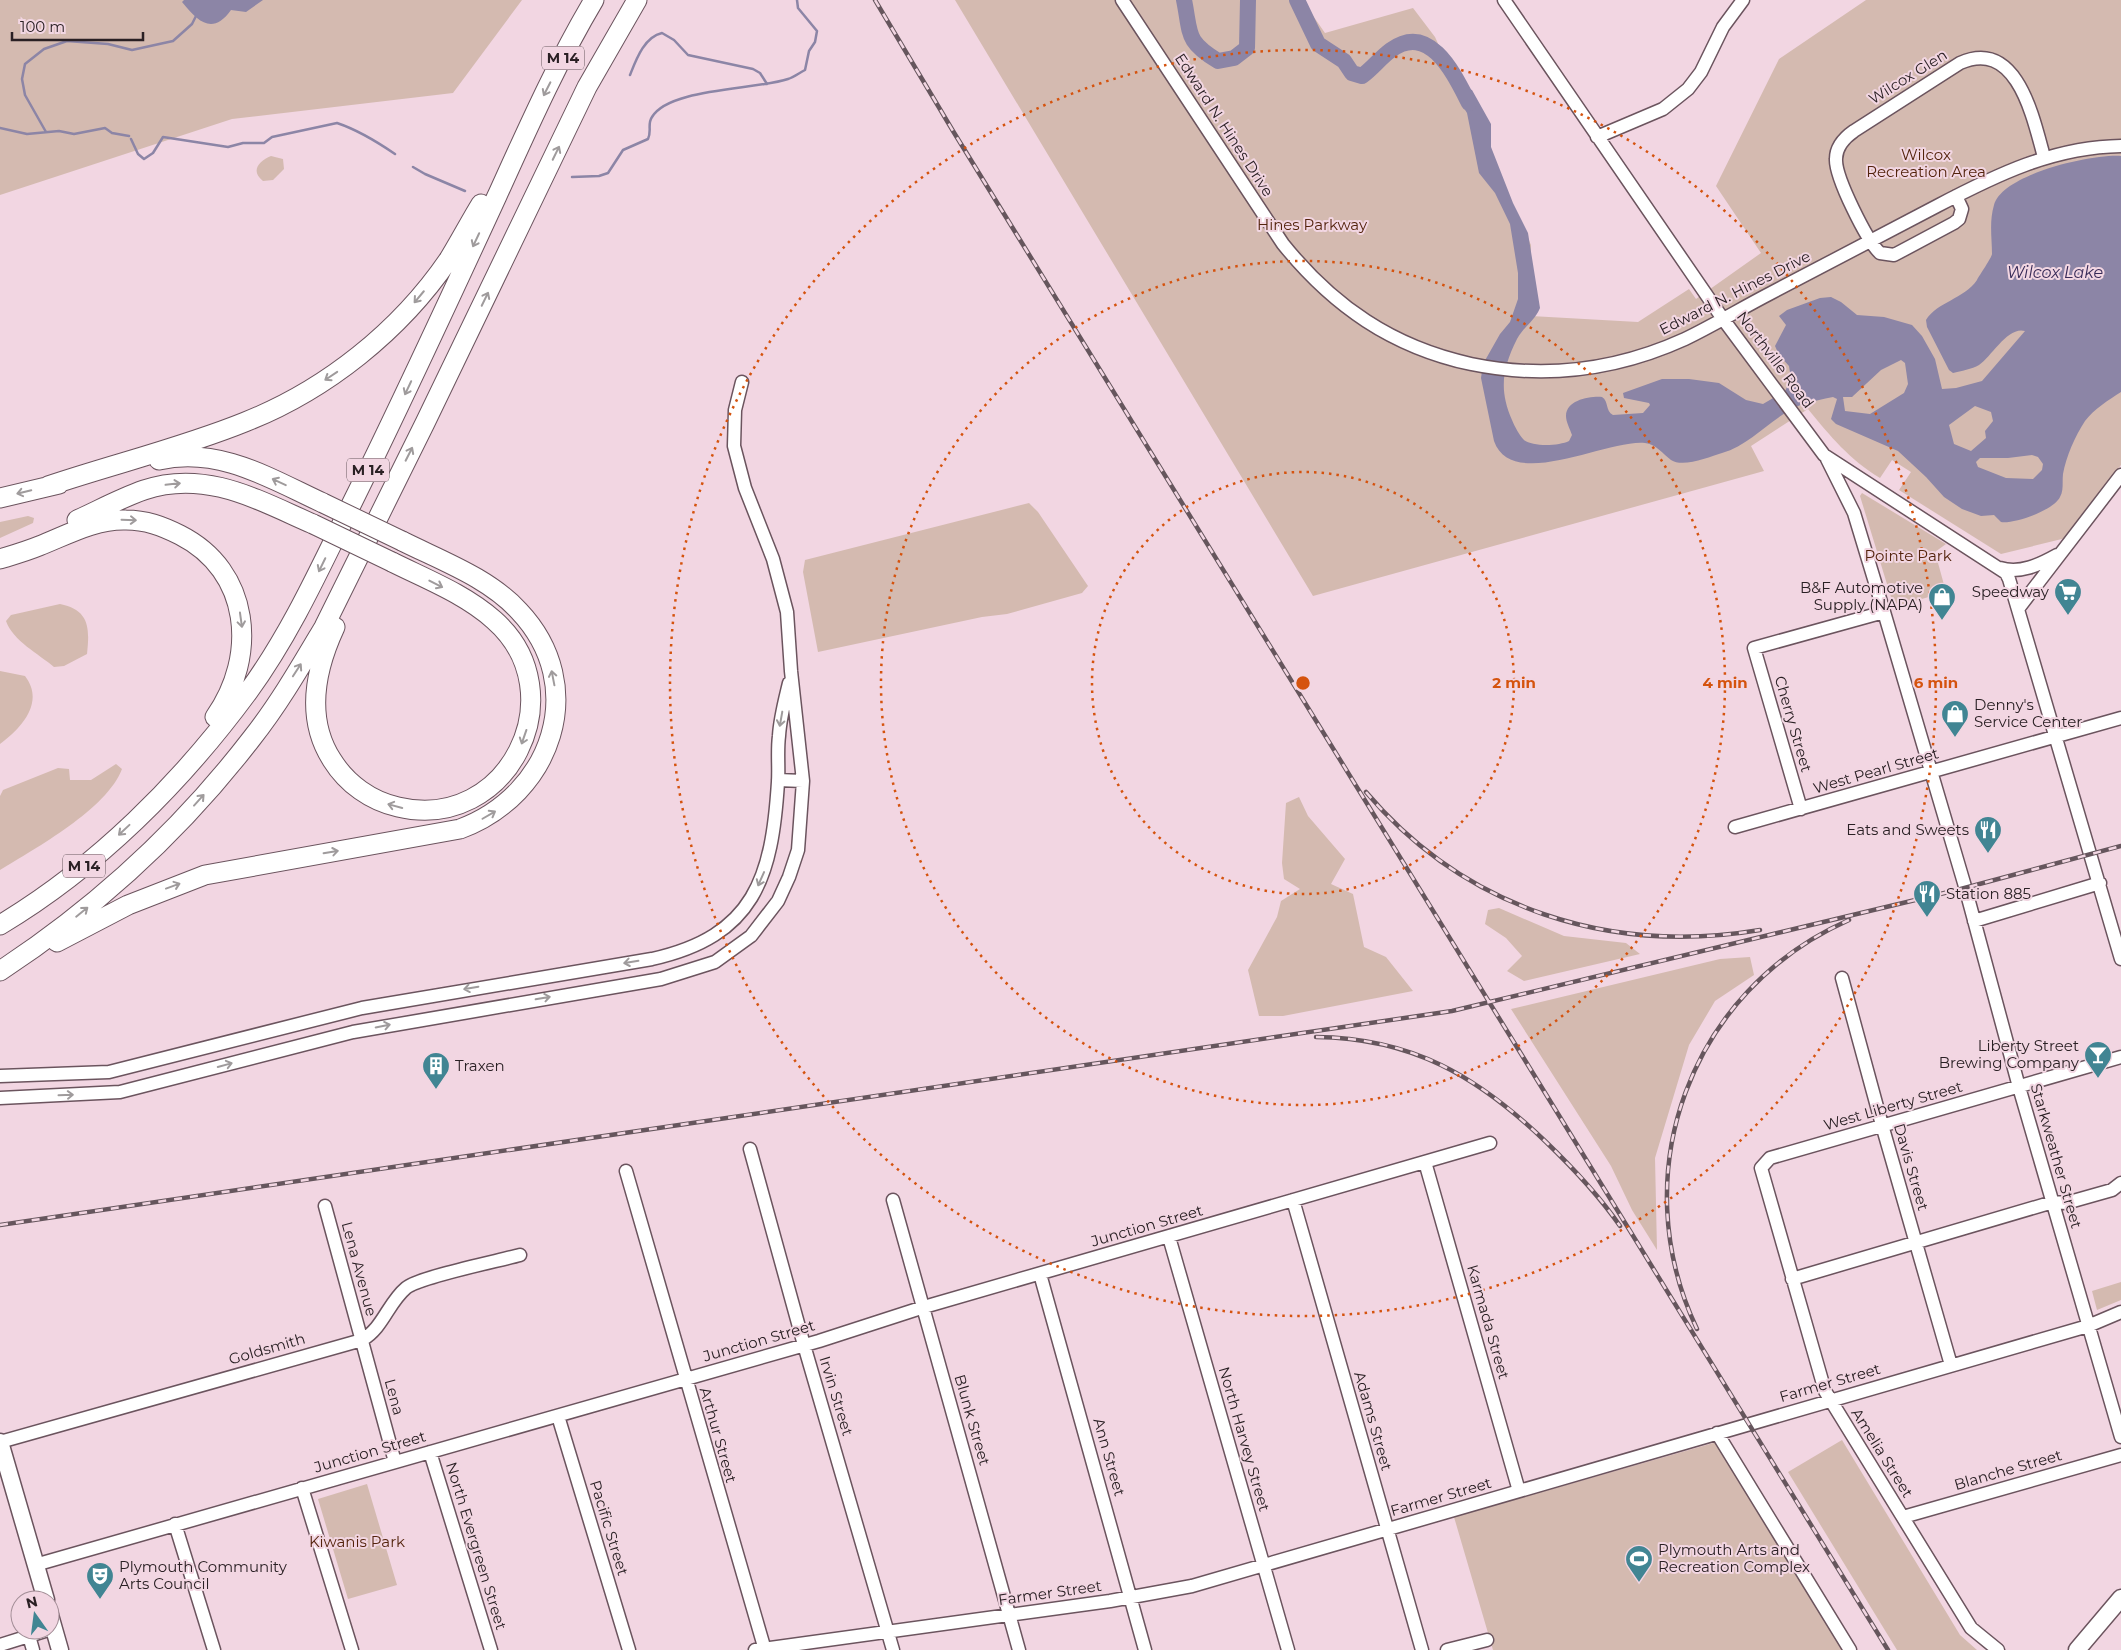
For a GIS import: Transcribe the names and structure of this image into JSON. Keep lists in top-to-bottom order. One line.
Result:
{"streets":{"highway":["M 14"],"street":["Wilcox Glen","Edward N. Hines Drive","Northville Road","Cherry Street","West Pearl Street","West Liberty Street","Starkweather Street","Davis Street","Junction Street","Lena Avenue","Karmada Street","Goldsmith","Farmer Street","Irvin Street","Lena","Blunk Street","Adams Street","Arthur Street","North Harvey Street","Amelia Street","Ann Street","Blanche Street","Pacific Street","North Evergreen Street"]},"crossings":[["Wilcox Glen","Edward N. Hines Drive"],["Edward N. Hines Drive","Northville Road"],["Northville Road","West Pearl Street"],["Northville Road","Starkweather Street"],["Cherry Street","West Pearl Street"],["Cherry Street","Starkweather Street"],["West Pearl Street","Starkweather Street"],["West Liberty Street","Starkweather Street"],["West Liberty Street","Davis Street"],["West Liberty Street","Amelia Street"],["Starkweather Street","Farmer Street"],["Davis Street","Farmer Street"],["Junction Street","Karmada Street"],["Junction Street","Irvin Street"],["Junction Street","Lena"],["Junction Street","Blunk Street"],["Junction Street","Adams Street"],["Junction Street","Arthur Street"],["Junction Street","North Harvey Street"],["Junction Street","Ann Street"],["Junction Street","Pacific Street"],["Junction Street","North Evergreen Street"],["Lena Avenue","Goldsmith"],["Lena Avenue","Lena"],["Karmada Street","Farmer Street"],["Goldsmith","Lena"],["Farmer Street","Irvin Street"],["Farmer Street","Blunk Street"],["Farmer Street","Adams Street"],["Farmer Street","Arthur Street"],["Farmer Street","North Harvey Street"],["Farmer Street","Amelia Street"],["Farmer Street","Ann Street"],["Amelia Street","Blanche Street"]],"water":["Wilcox Lake"],"parks":["Wilcox Recreation Area","Hines Parkway","Pointe Park","Kiwanis Park"],"places":{"supermarket":["Speedway"],"shop":["B&F Automotive Supply (NAPA)","Denny's Service Center"],"restaurant":["Eats and Sweets","Station 885"],"bar":["Liberty Street Brewing Company"],"building":["Traxen"],"sports":["Plymouth Arts and Recreation Complex"],"theatre":["Plymouth Community Arts Council"]},"scale_bar":"100 m","north":"top","rings":["2 min","4 min","6 min"]}
